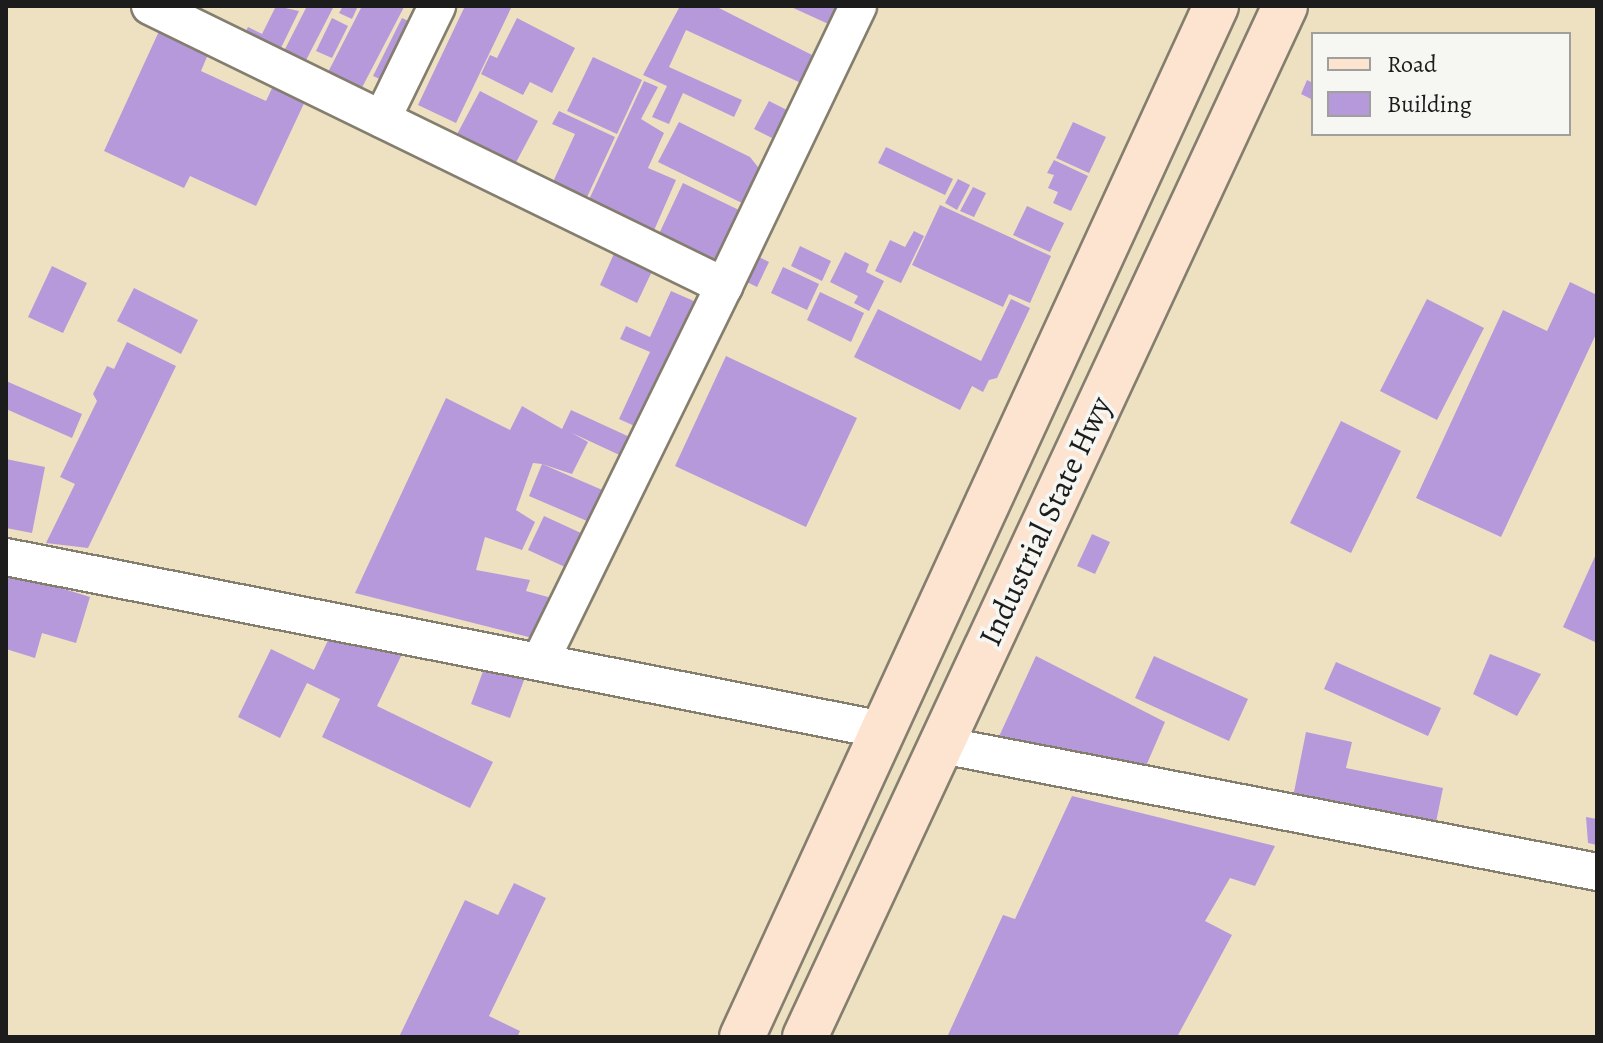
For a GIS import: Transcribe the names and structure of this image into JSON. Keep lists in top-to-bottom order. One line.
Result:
{"streets":{"main road":["Industrial State Hwy"]},"legend":["Road","Building"]}
